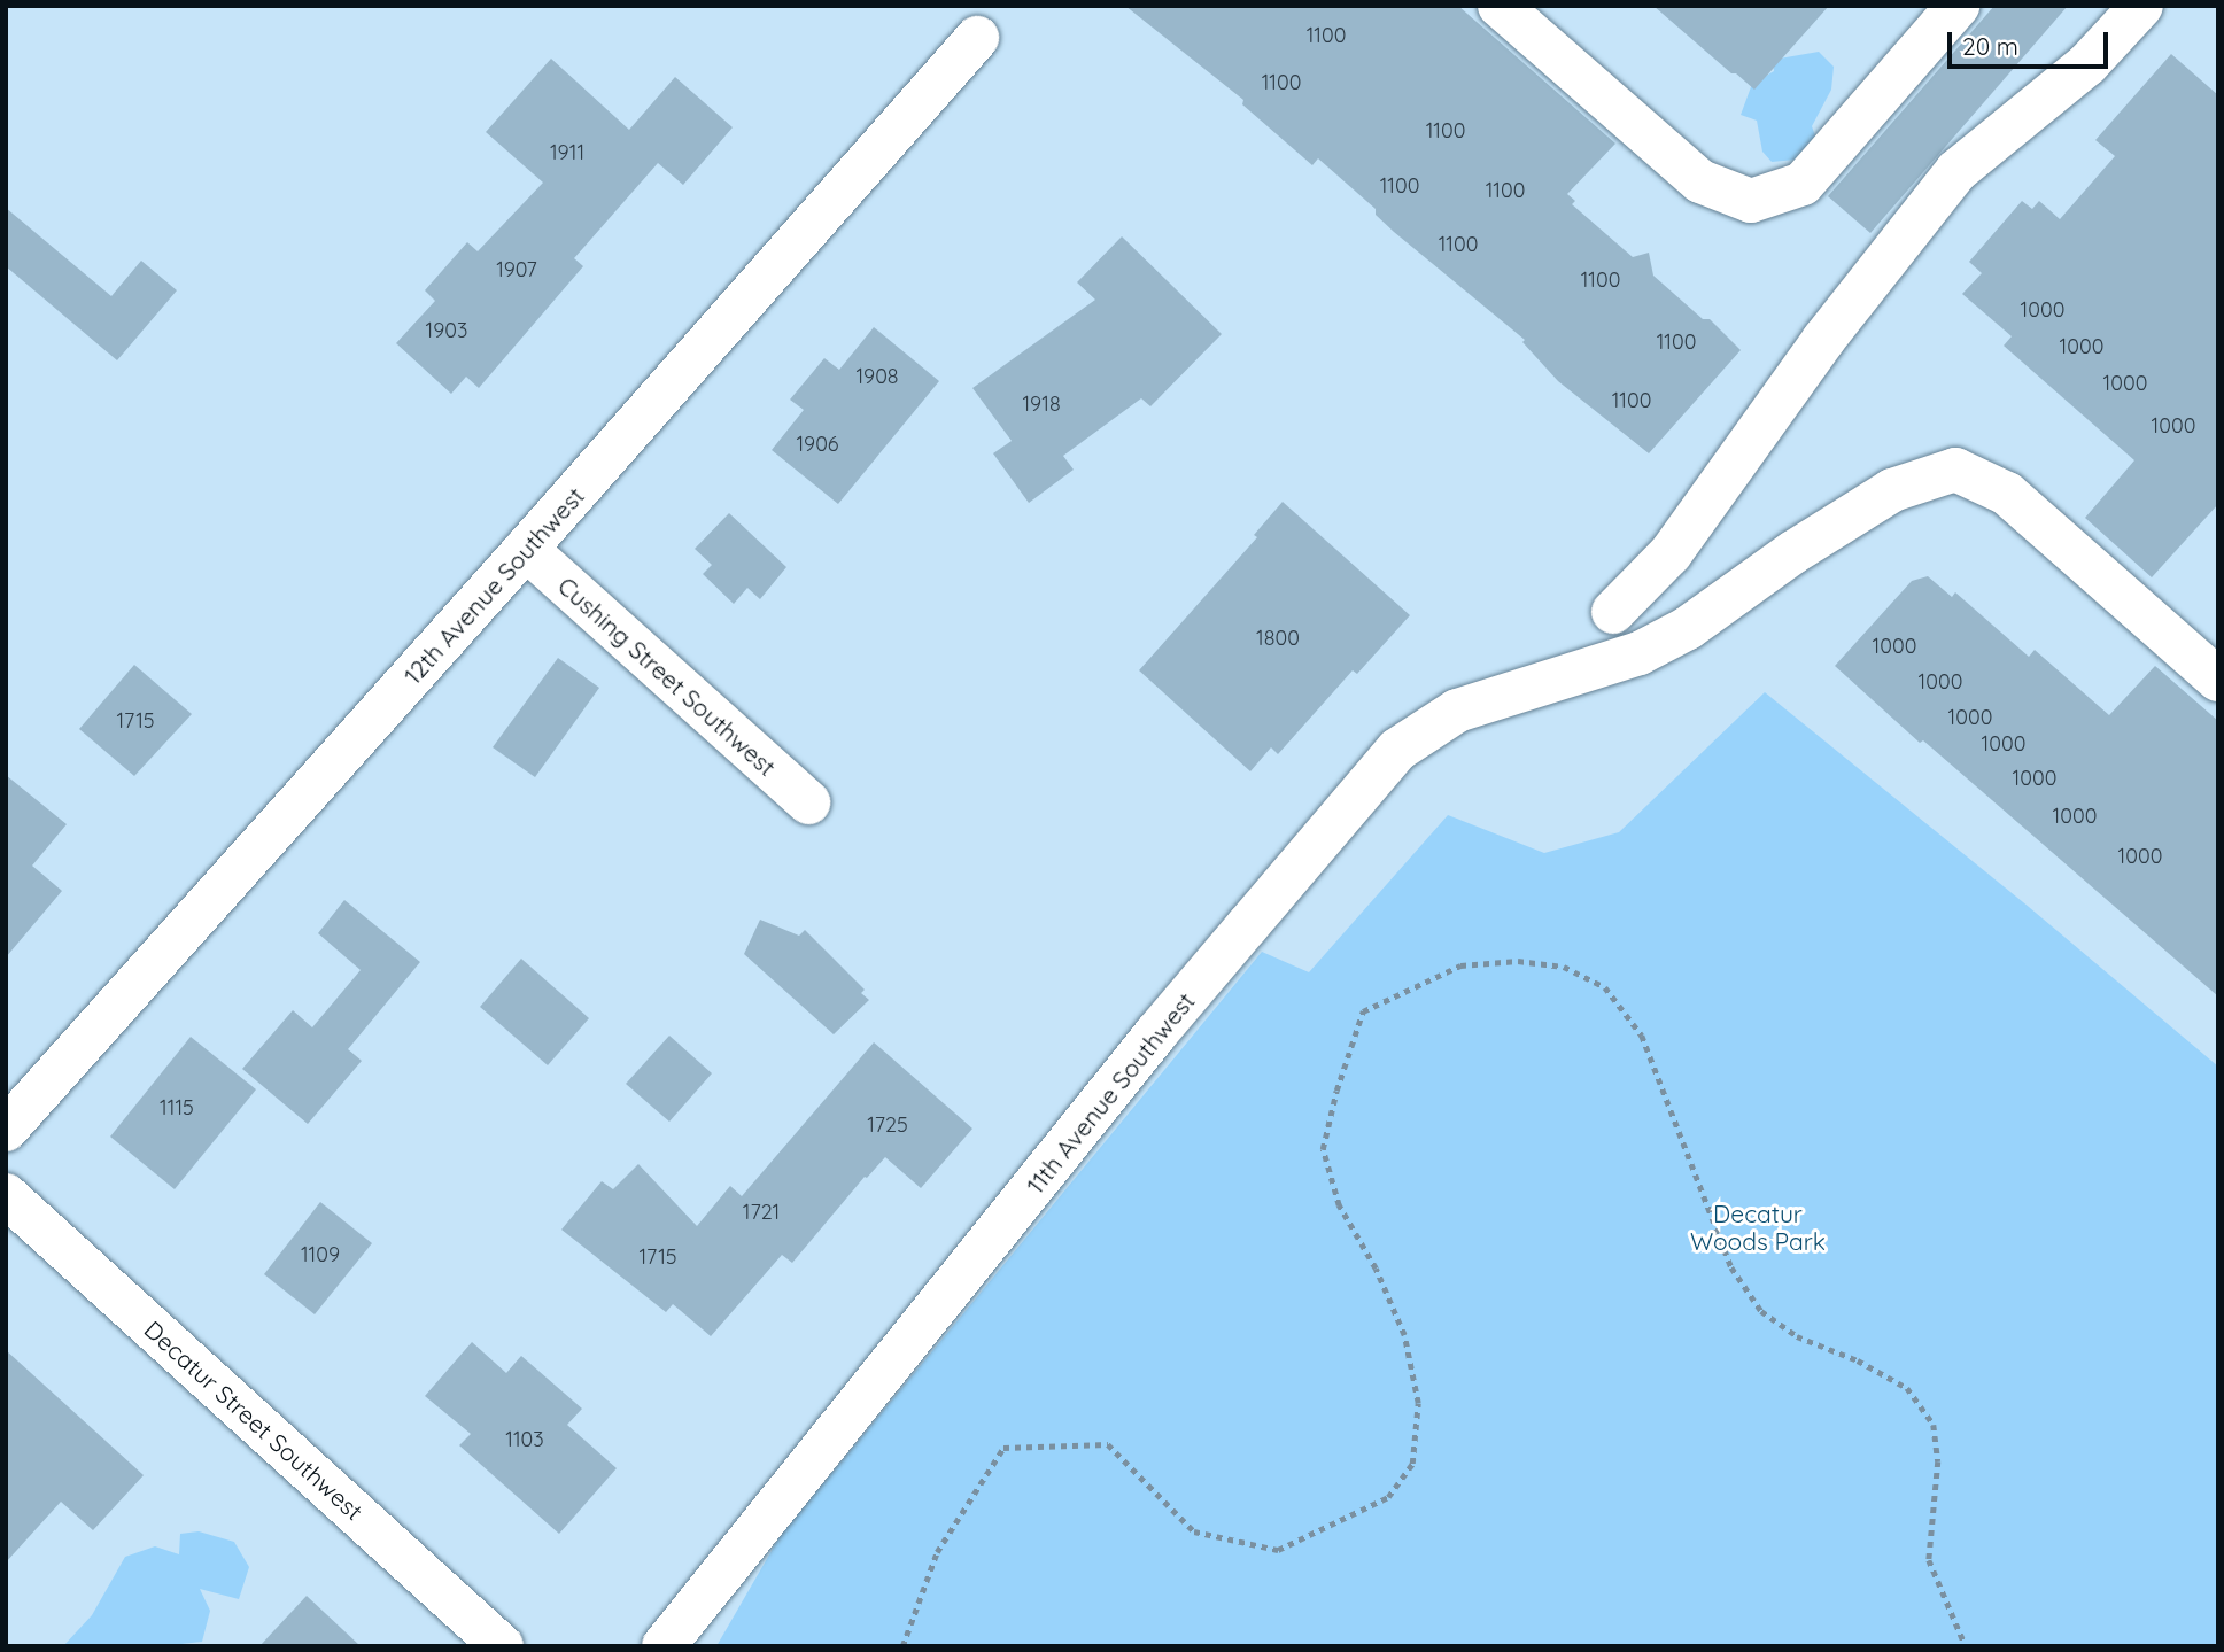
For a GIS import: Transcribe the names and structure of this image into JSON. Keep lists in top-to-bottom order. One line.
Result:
{"streets":{"street":["12th Avenue Southwest","Cushing Street Southwest","11th Avenue Southwest","Decatur Street Southwest"]},"crossings":[["12th Avenue Southwest","Cushing Street Southwest"]],"parks":["Decatur Woods Park"],"house_numbers":["1100","1100","1100","1911","1100","1100","1100","1907","1100","1000","1903","1100","1000","1908","1000","1100","1918","1000","1906","1800","1000","1000","1000","1715","1000","1000","1000","1000","1115","1725","1721","1109","1715","1103"],"scale_bar":"20 m"}
